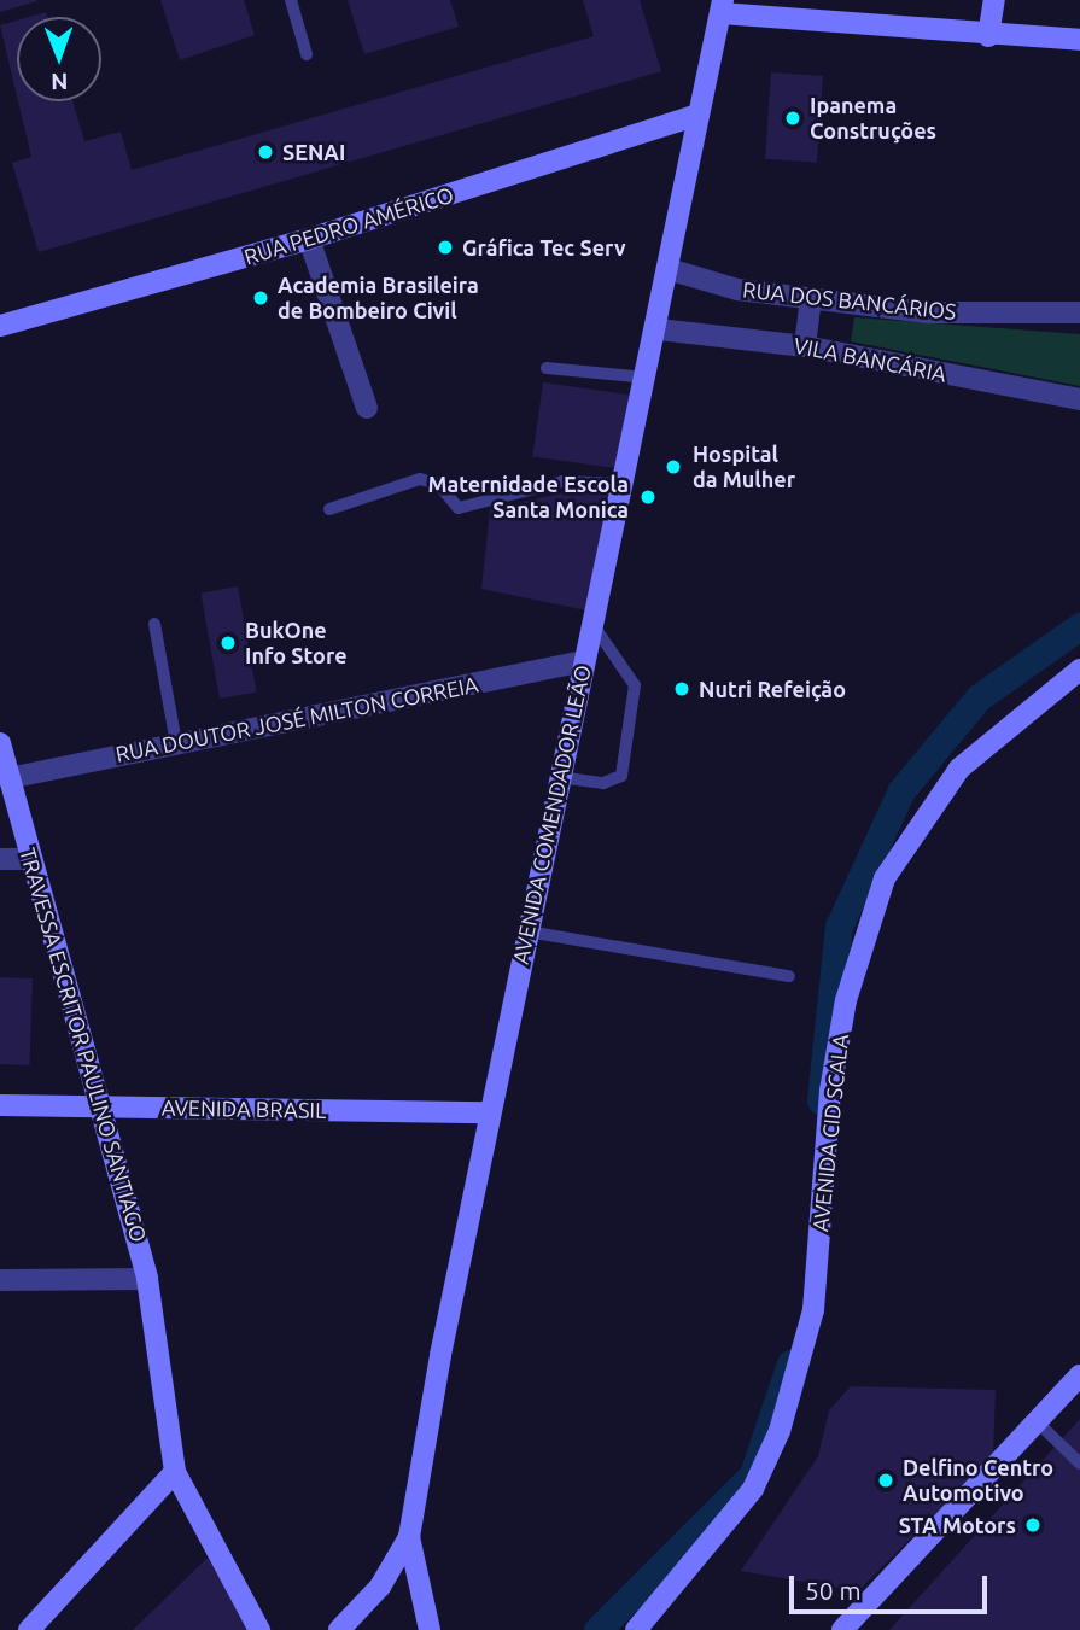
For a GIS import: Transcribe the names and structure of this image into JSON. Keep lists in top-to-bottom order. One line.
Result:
{"streets":{"street":["RUA PEDRO AMÉRICO","RUA DOS BANCÁRIOS","VILA BANCÁRIA","RUA DOUTOR JOSÉ MILTON CORREIA","AVENIDA COMENDADOR LEÃO","TRAVESSA ESCRITOR PAULINO SANTIAGO","AVENIDA BRASIL","AVENIDA CID SCALA"]},"crossings":[["RUA PEDRO AMÉRICO","AVENIDA COMENDADOR LEÃO"],["RUA DOS BANCÁRIOS","AVENIDA COMENDADOR LEÃO"],["VILA BANCÁRIA","AVENIDA COMENDADOR LEÃO"],["RUA DOUTOR JOSÉ MILTON CORREIA","AVENIDA COMENDADOR LEÃO"],["RUA DOUTOR JOSÉ MILTON CORREIA","TRAVESSA ESCRITOR PAULINO SANTIAGO"],["AVENIDA COMENDADOR LEÃO","AVENIDA BRASIL"],["TRAVESSA ESCRITOR PAULINO SANTIAGO","AVENIDA BRASIL"]],"places":["Ipanema Construções","SENAI","Gráfica Tec Serv","Academia Brasileira de Bombeiro Civil","Hospital da Mulher","Maternidade Escola Santa Monica","BukOne Info Store","Nutri Refeição","Delfino Centro Automotivo","STA Motors"],"scale_bar":"50 m","north":"bottom"}
